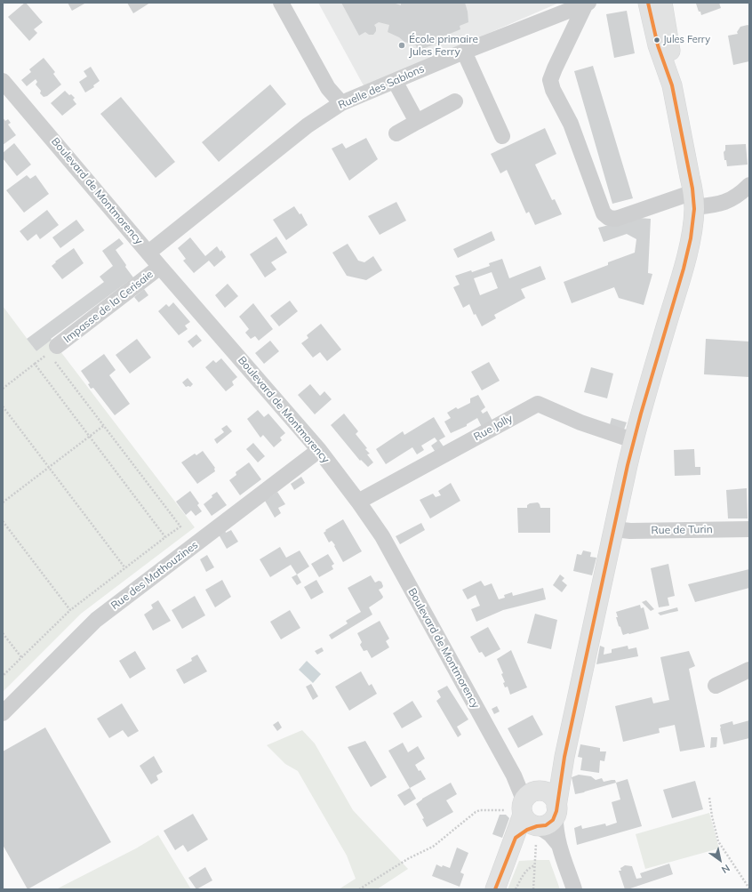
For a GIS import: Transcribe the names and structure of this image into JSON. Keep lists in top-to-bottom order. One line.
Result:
{"streets":{"street":["Ruelle des Sablons","Boulevard de Montmorency","Impasse de la Cerisaie","Rue Jolly","Rue de Turin","Rue des Mathouzines"]},"crossings":[["Ruelle des Sablons","Boulevard de Montmorency"],["Boulevard de Montmorency","Impasse de la Cerisaie"],["Boulevard de Montmorency","Rue Jolly"],["Boulevard de Montmorency","Rue des Mathouzines"]],"places":["Jules Ferry","École primaire Jules Ferry"],"north":"bottom right"}
